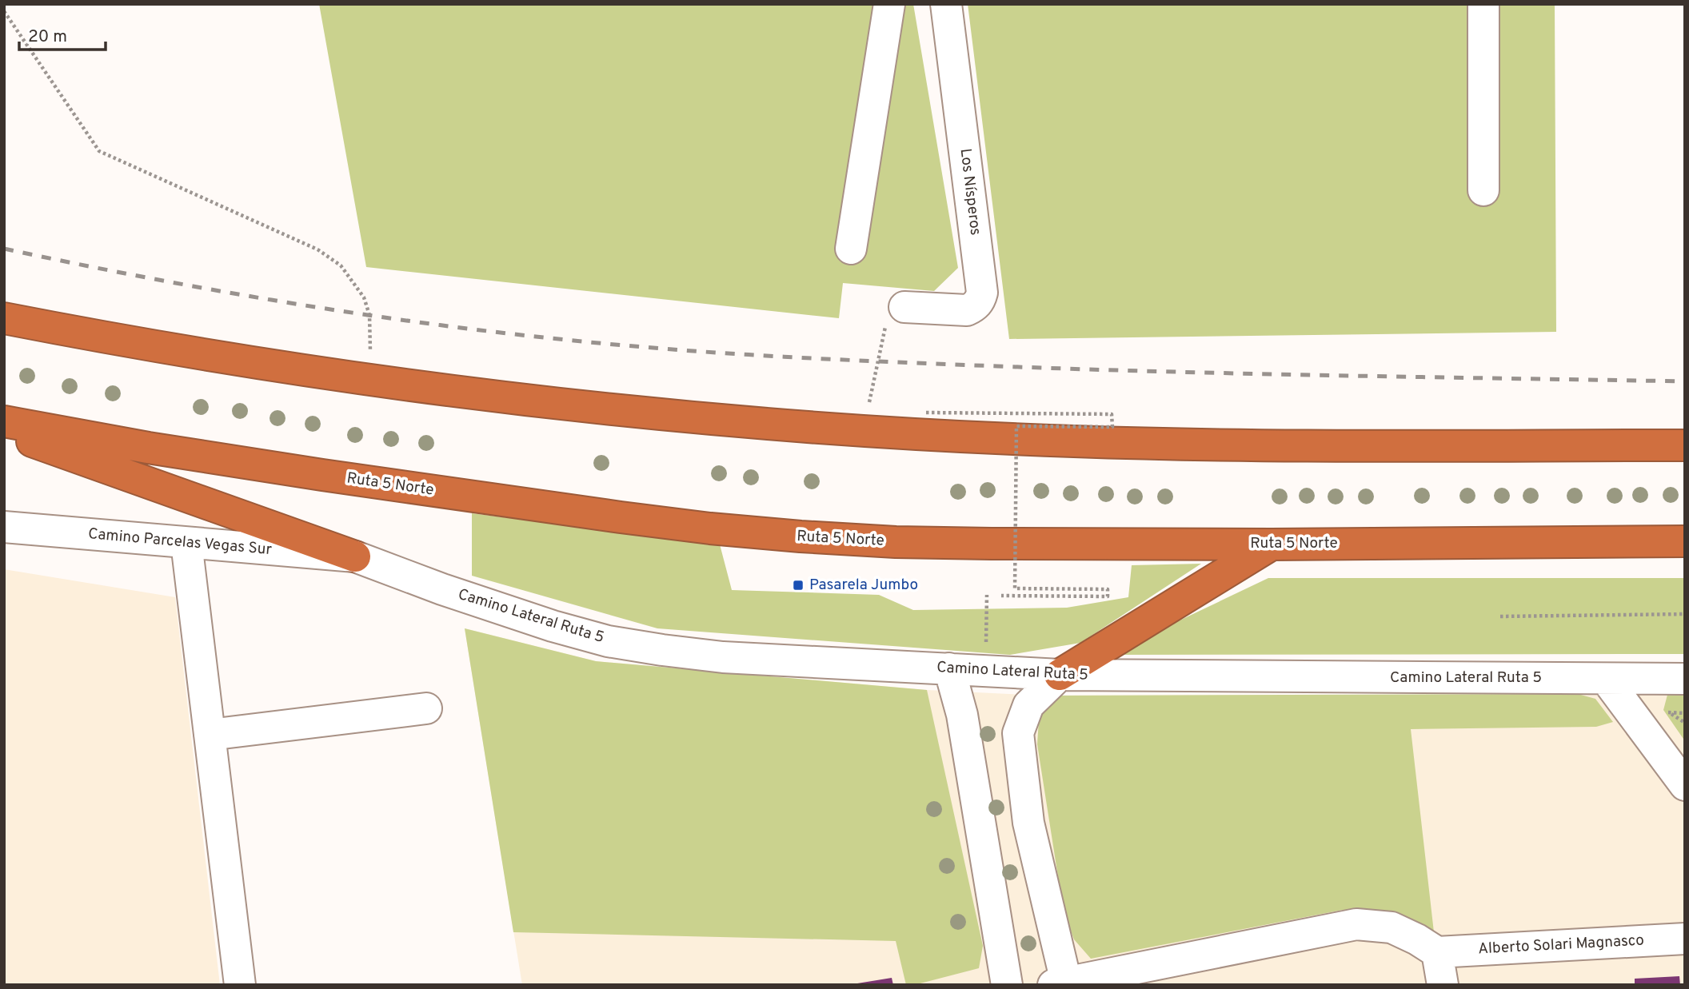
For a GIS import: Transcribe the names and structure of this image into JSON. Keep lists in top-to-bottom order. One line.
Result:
{"streets":{"highway":["Ruta 5 Norte"],"street":["Los Nísperos","Camino Parcelas Vegas Sur","Camino Lateral Ruta 5","Alberto Solari Magnasco"]},"crossings":[["Camino Parcelas Vegas Sur","Camino Lateral Ruta 5"]],"places":{"transit":["Pasarela Jumbo"]},"scale_bar":"20 m"}
